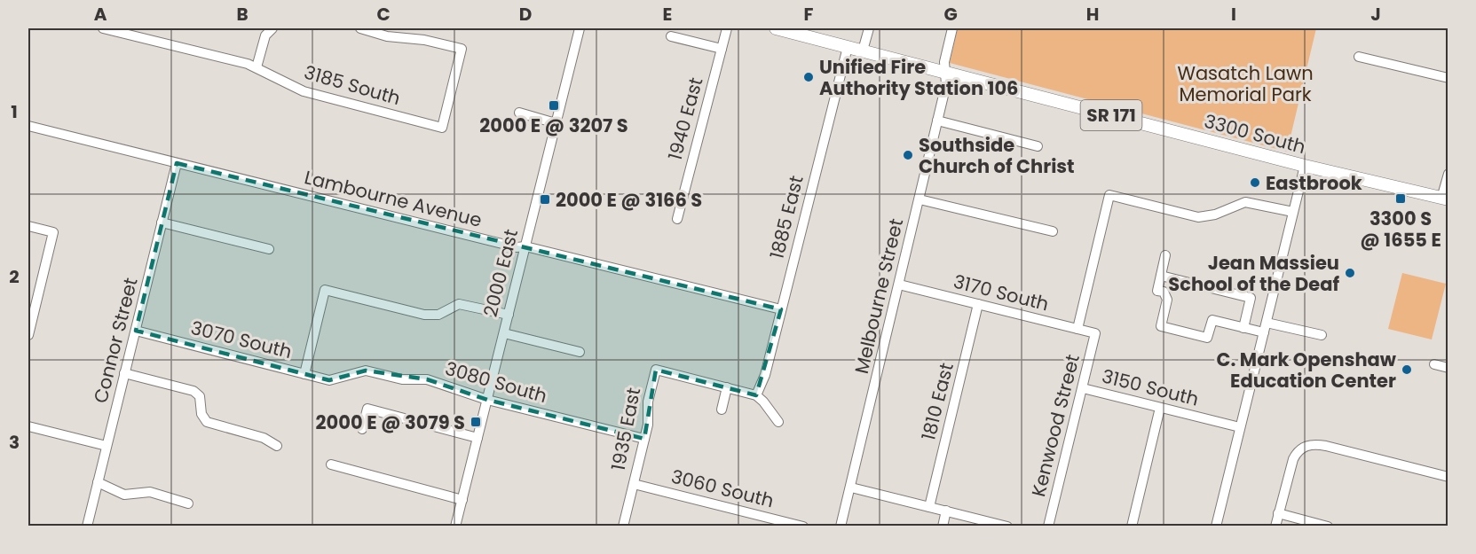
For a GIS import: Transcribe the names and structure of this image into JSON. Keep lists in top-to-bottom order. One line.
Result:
{"streets":{"main road":["SR 171","3300 South"],"street":["3185 South","1940 East","Lambourne Avenue","1885 East","2000 East","3170 South","Melbourne Street","3070 South","Connor Street","3080 South","3150 South","1810 East","Kenwood Street","1935 East","3060 South"]},"crossings":[["3300 South","1885 East"],["3300 South","Melbourne Street"],["Lambourne Avenue","1885 East"],["Lambourne Avenue","2000 East"],["Lambourne Avenue","Connor Street"],["2000 East","3080 South"],["3170 South","Melbourne Street"],["3170 South","1810 East"],["3170 South","Kenwood Street"],["3070 South","Connor Street"],["3070 South","3080 South"],["3080 South","1935 East"],["3150 South","Kenwood Street"],["1935 East","3060 South"]],"parks":["Wasatch Lawn Memorial Park"],"places":{"other":["Unified Fire Authority Station 106","Southside Church of Christ","Eastbrook","Jean Massieu School of the Deaf","C. Mark Openshaw Education Center"],"transit":["2000 E @ 3207 S","3300 S @ 1655 E","2000 E @ 3166 S","2000 E @ 3079 S"]},"grid":{"columns":["A","B","C","D","E","F","G","H","I","J"],"rows":["1","2","3"]}}
